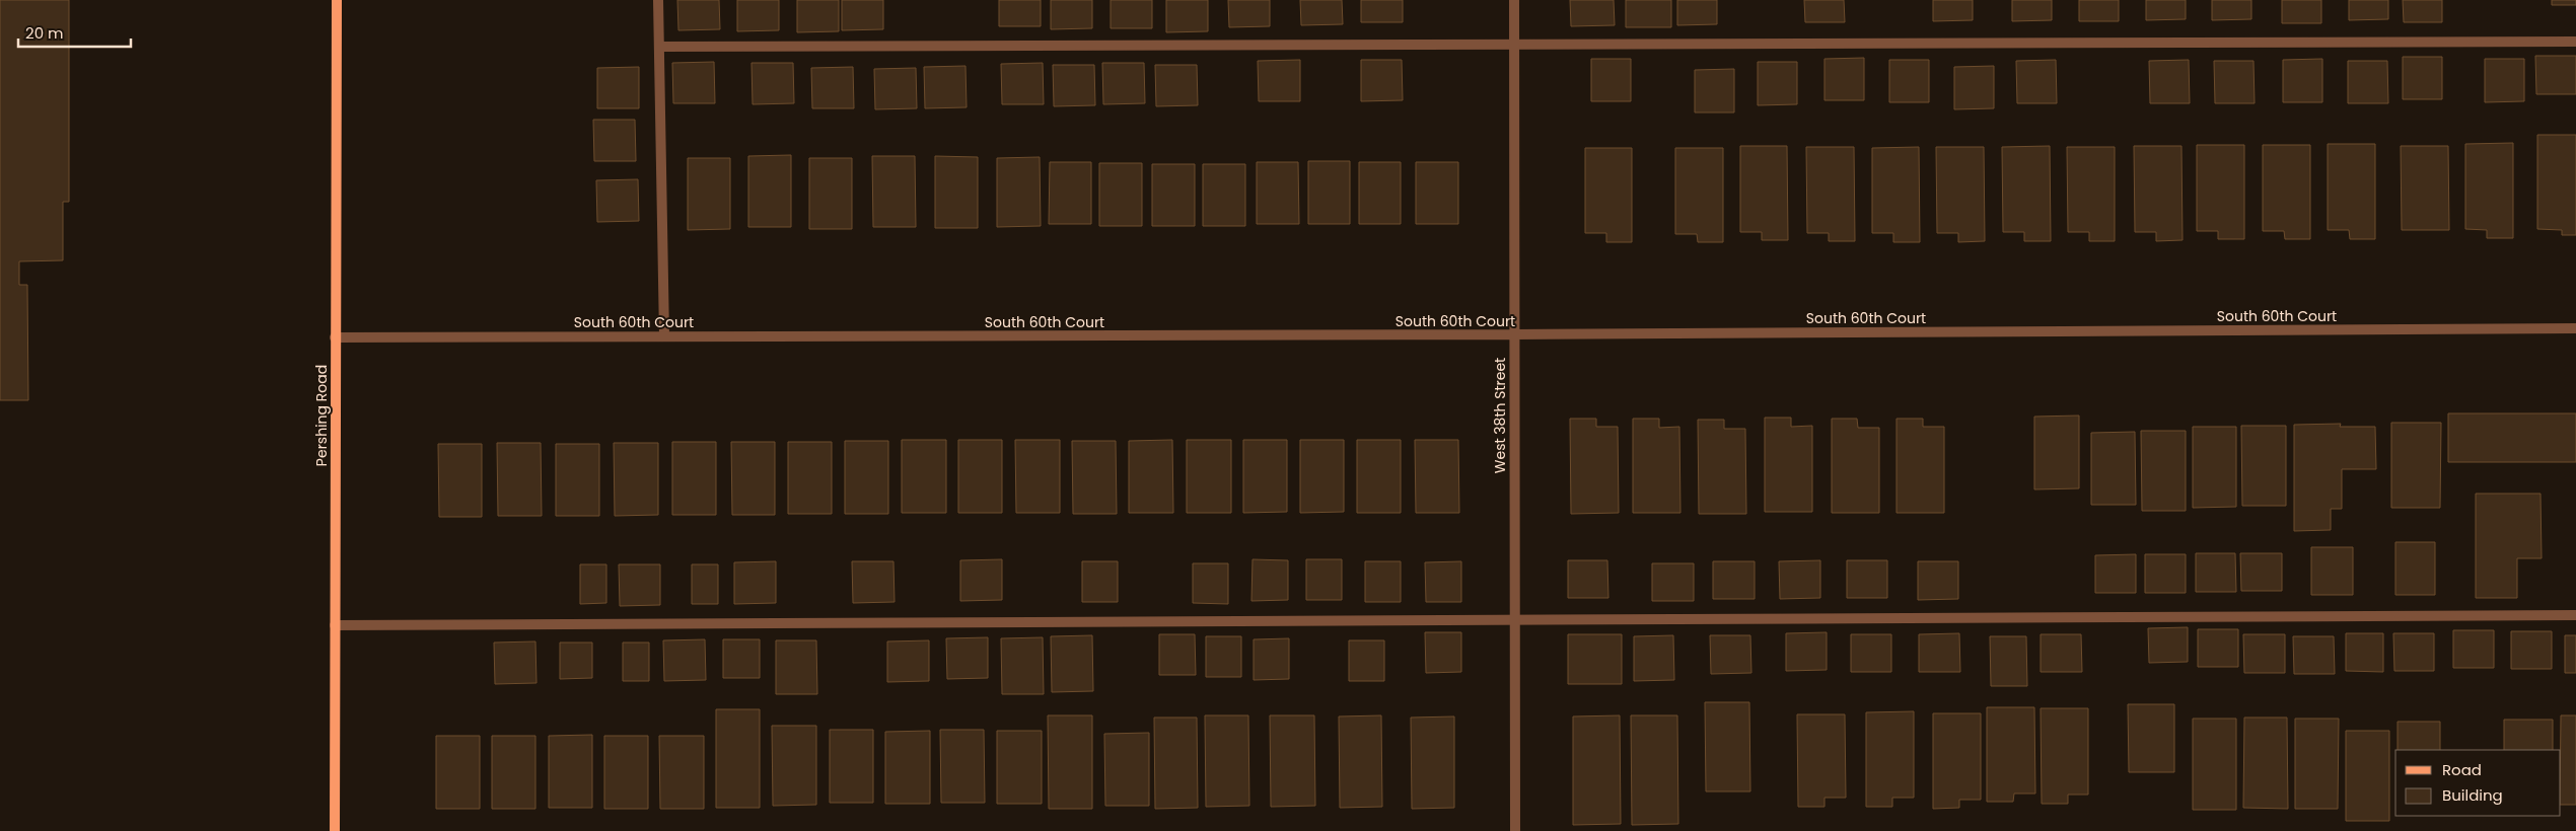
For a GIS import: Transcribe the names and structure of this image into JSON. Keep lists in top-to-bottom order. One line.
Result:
{"streets":{"main road":["Pershing Road"],"street":["South 60th Court","West 38th Street"]},"crossings":[["South 60th Court","Pershing Road"],["South 60th Court","West 38th Street"]],"legend":["Road","Building"],"scale_bar":"20 m"}
